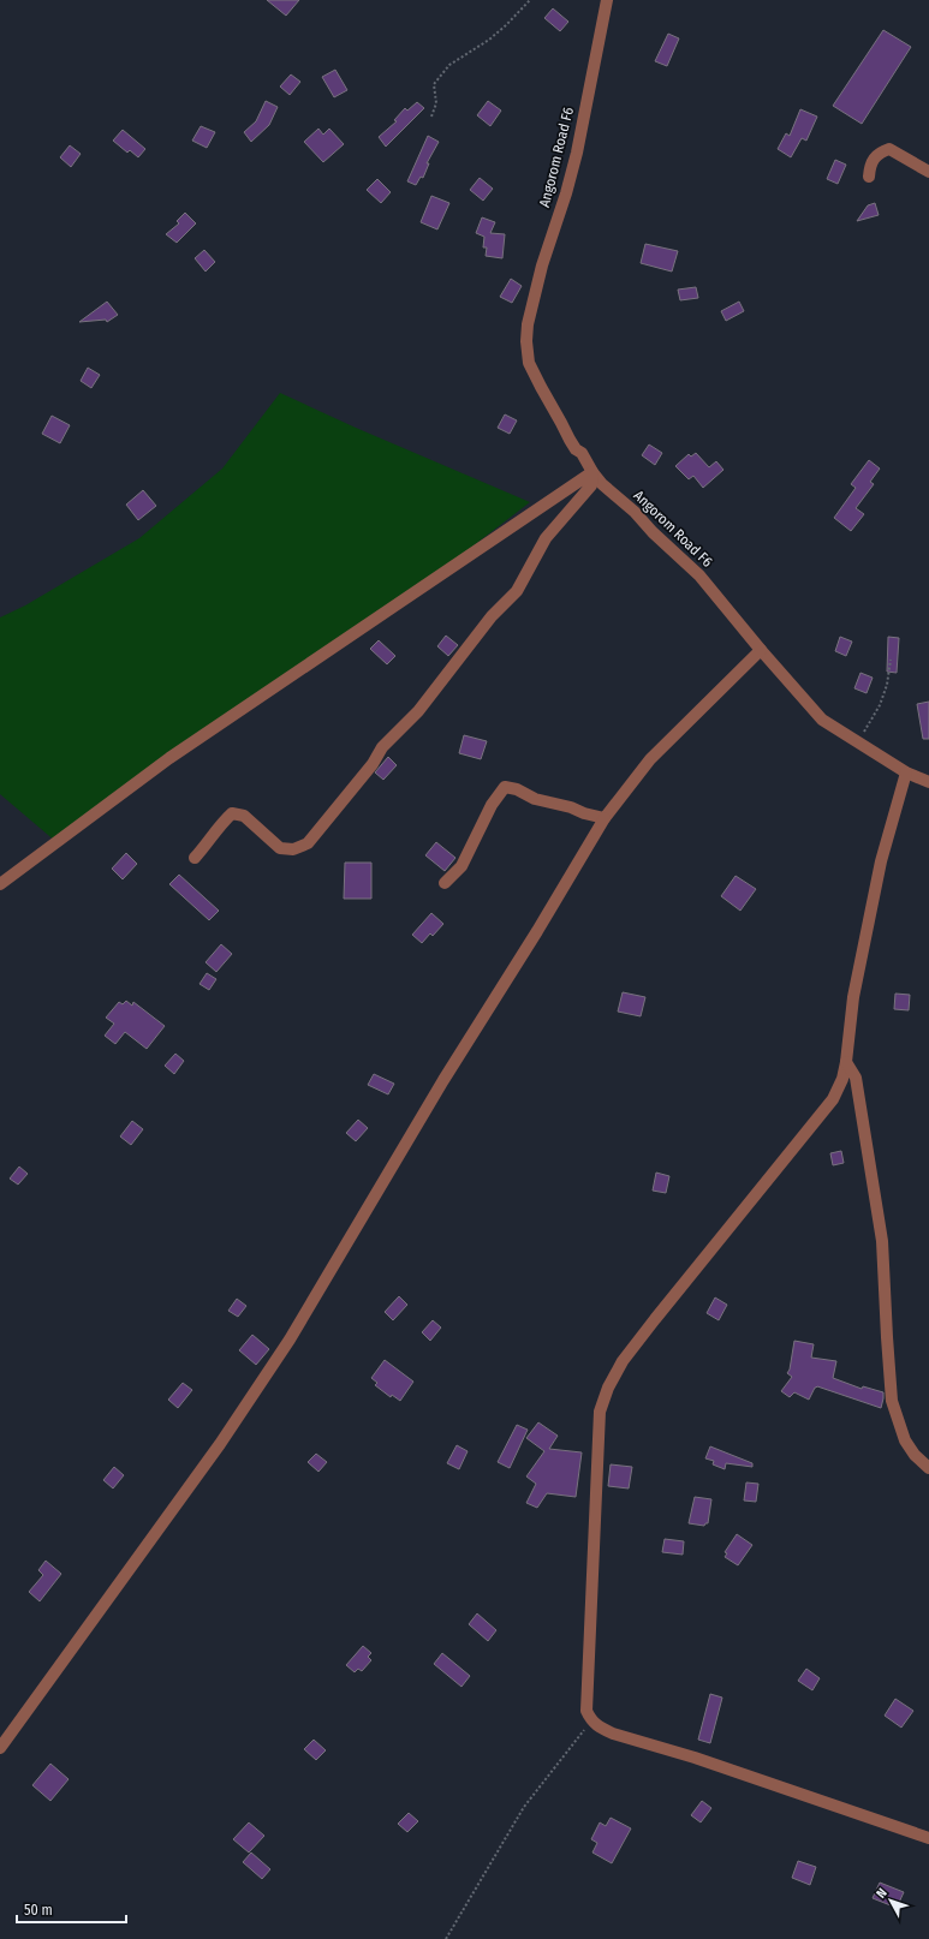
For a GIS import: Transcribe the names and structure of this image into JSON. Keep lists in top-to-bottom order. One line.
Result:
{"streets":{"street":["Angorom Road F6"]},"scale_bar":"50 m","north":"top left"}
